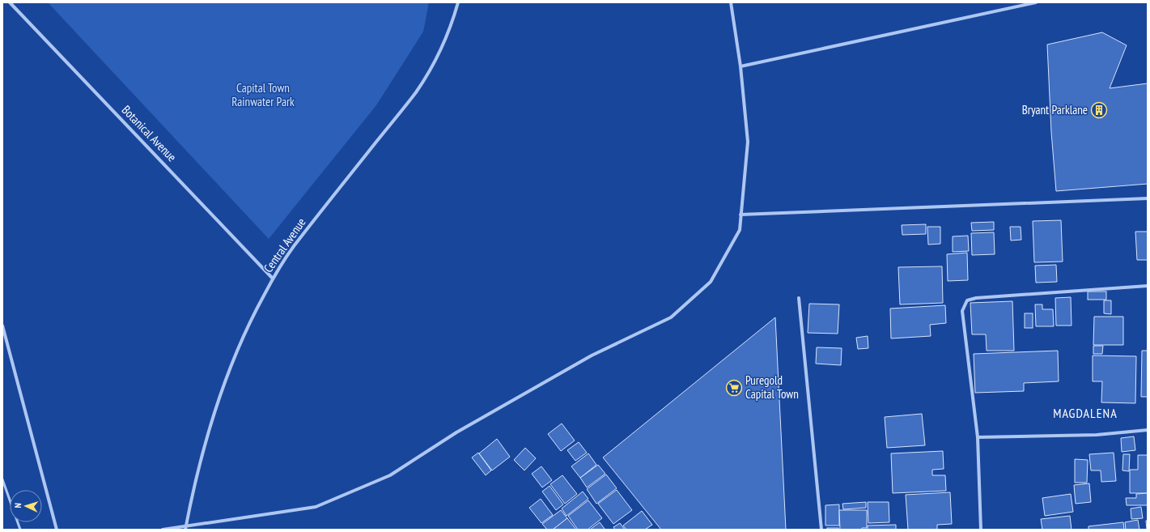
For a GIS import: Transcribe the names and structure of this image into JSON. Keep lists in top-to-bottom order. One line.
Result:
{"streets":{"street":["Botanical Avenue","Central Avenue"]},"crossings":[["Botanical Avenue","Central Avenue"]],"districts":["MAGDALENA"],"parks":["Capital Town Rainwater Park"],"places":{"building":["Bryant Parklane"],"supermarket":["Puregold Capital Town"]},"north":"left"}
